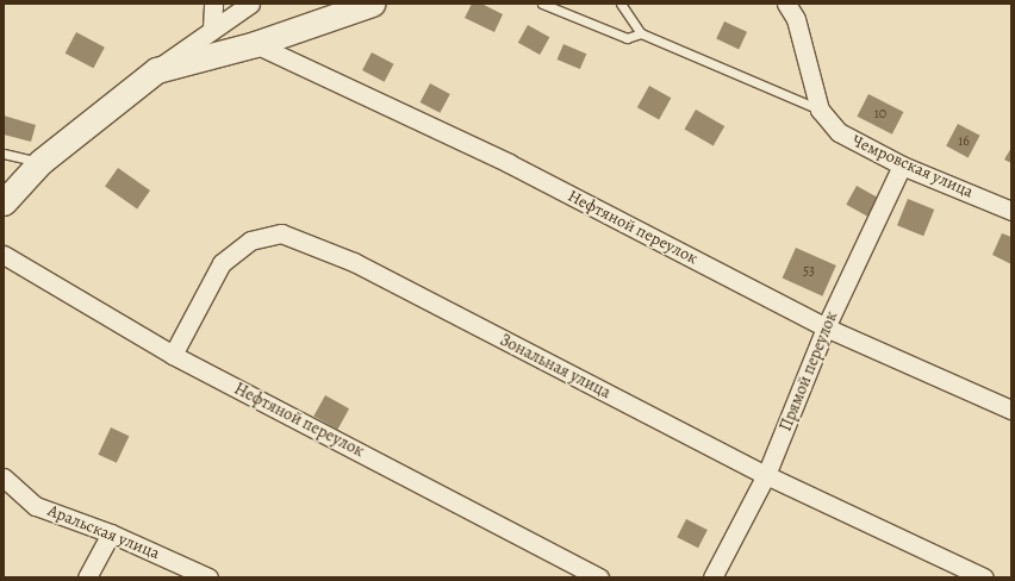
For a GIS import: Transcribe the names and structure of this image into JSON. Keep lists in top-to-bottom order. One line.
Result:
{"streets":{"street":["Чемровская улица","Нефтяной переулок","Зональная улица","Прямой переулок","Аральская улица"]},"crossings":[["Чемровская улица","Прямой переулок"],["Нефтяной переулок","Зональная улица"],["Нефтяной переулок","Прямой переулок"],["Зональная улица","Прямой переулок"]],"house_numbers":["10","16","53"]}
